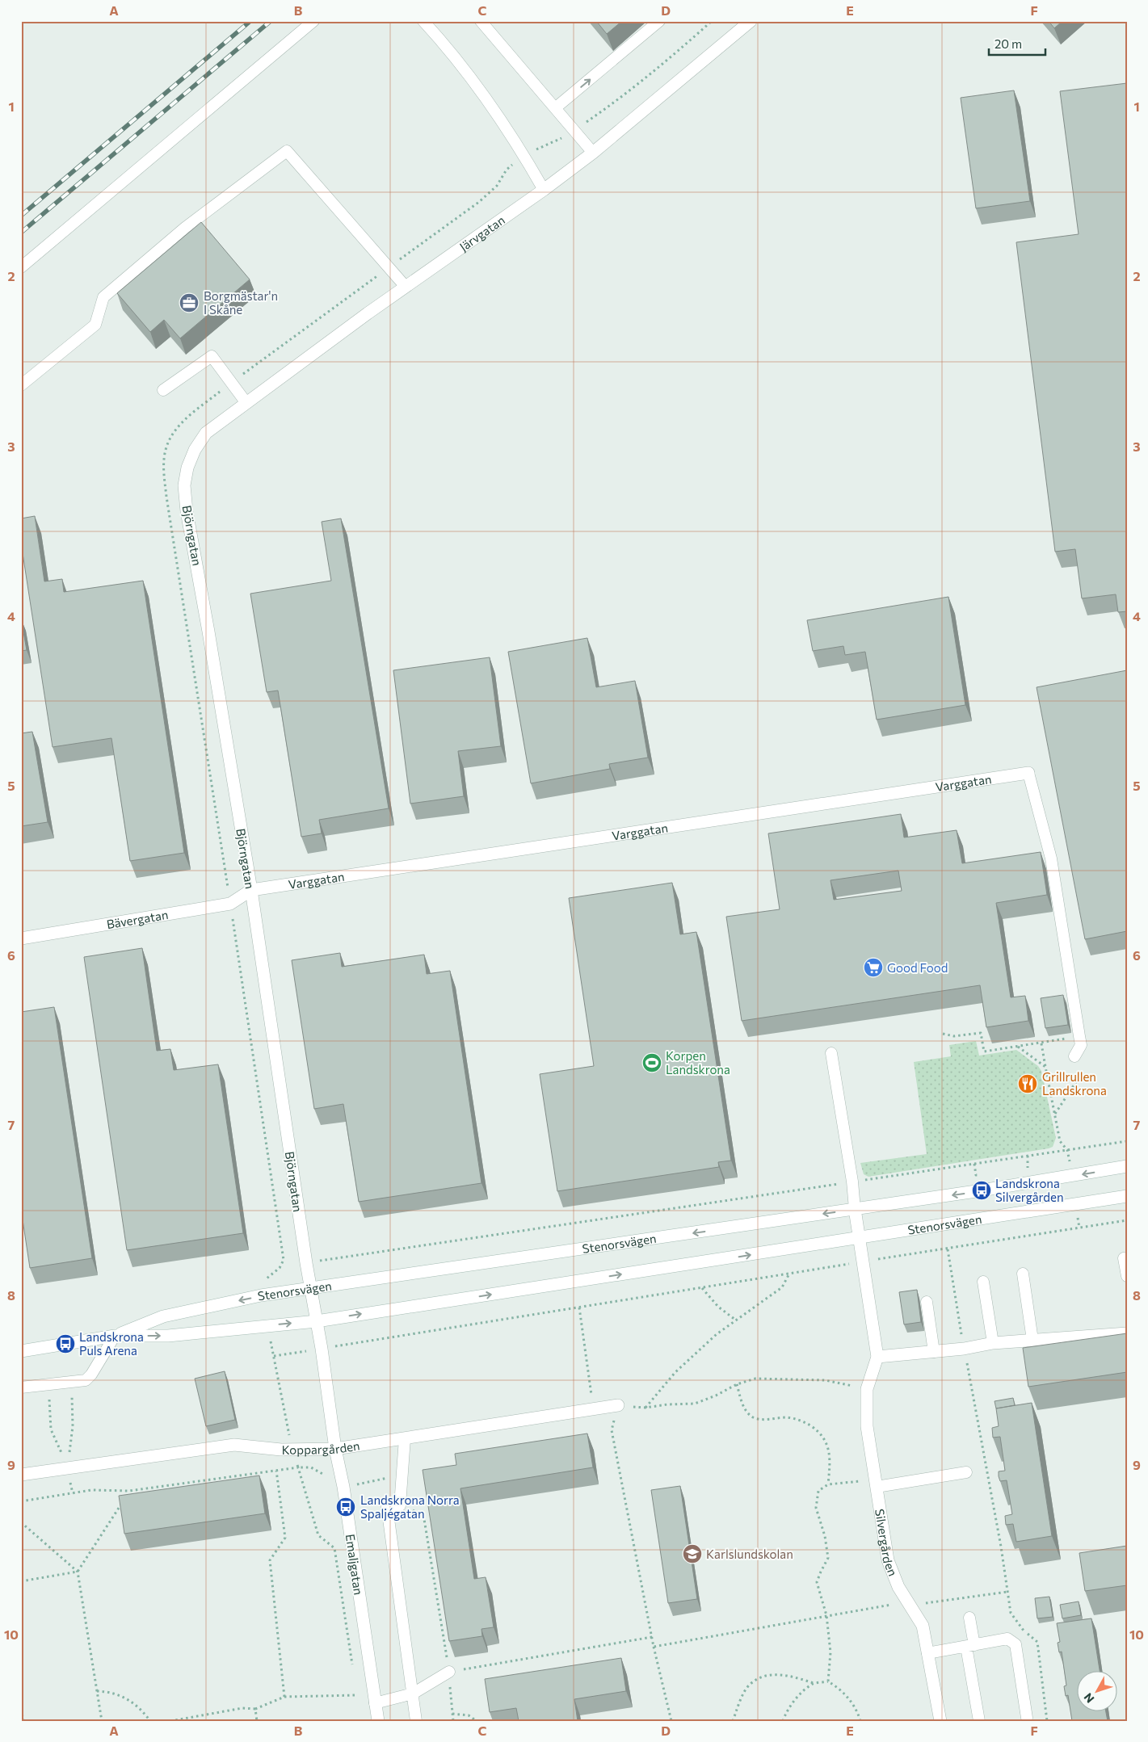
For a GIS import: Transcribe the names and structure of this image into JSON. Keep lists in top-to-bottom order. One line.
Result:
{"streets":{"street":["Järvgatan","Björngatan","Varggatan","Bävergatan","Stenorsvägen","Koppargården","Silvergården","Emaljgatan"]},"crossings":[["Järvgatan","Björngatan"],["Björngatan","Varggatan"],["Björngatan","Bävergatan"],["Björngatan","Stenorsvägen"],["Björngatan","Emaljgatan"],["Varggatan","Bävergatan"],["Stenorsvägen","Silvergården"],["Stenorsvägen","Emaljgatan"],["Koppargården","Emaljgatan"]],"places":{"office":["Borgmästar'n I Skåne"],"supermarket":["Good Food"],"sports":["Korpen Landskrona"],"restaurant":["Grillrullen Landskrona"],"bus stop":["Landskrona Silvergården","Landskrona Puls Arena","Landskrona Norra Spaljégatan"],"school or university":["Karlslundskolan"]},"scale_bar":"20 m","north":"bottom left","grid":{"columns":["A","B","C","D","E","F"],"rows":["1","2","3","4","5","6","7","8","9","10"]}}
